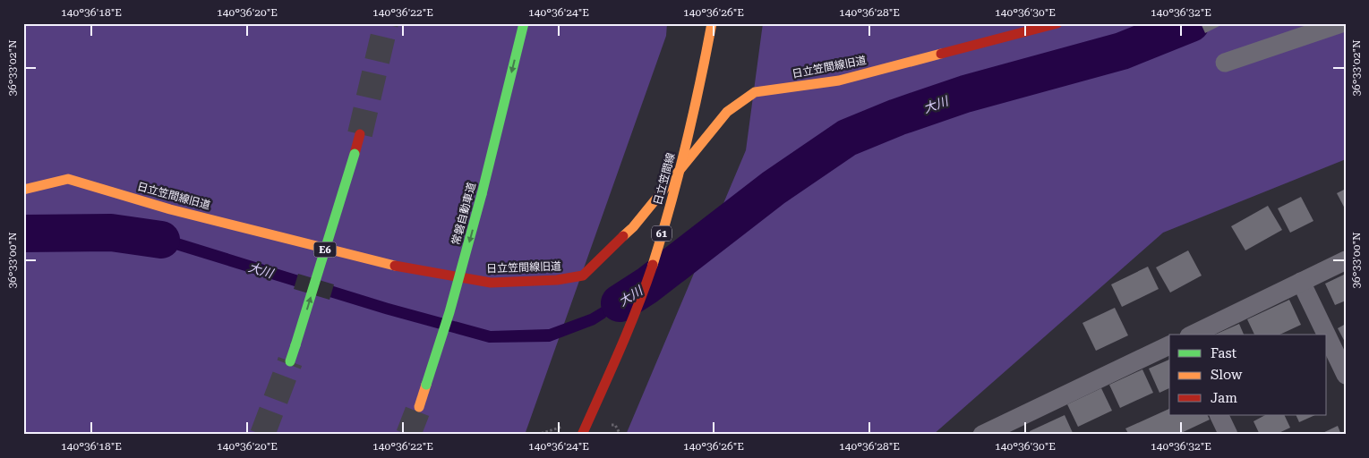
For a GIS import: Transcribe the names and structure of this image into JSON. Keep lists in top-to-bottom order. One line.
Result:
{"streets":{"main road":["日立笠間線旧道","日立笠間線","常磐自動車道","61","E6"]},"one_way":["常磐自動車道"],"water":["大川"],"legend":["Fast","Slow","Jam"],"coordinates":["140°36'18\"E","140°36'20\"E","140°36'22\"E","140°36'24\"E","140°36'26\"E","140°36'28\"E","140°36'30\"E","140°36'32\"E","36°33'02\"N","36°33'00\"N"]}
